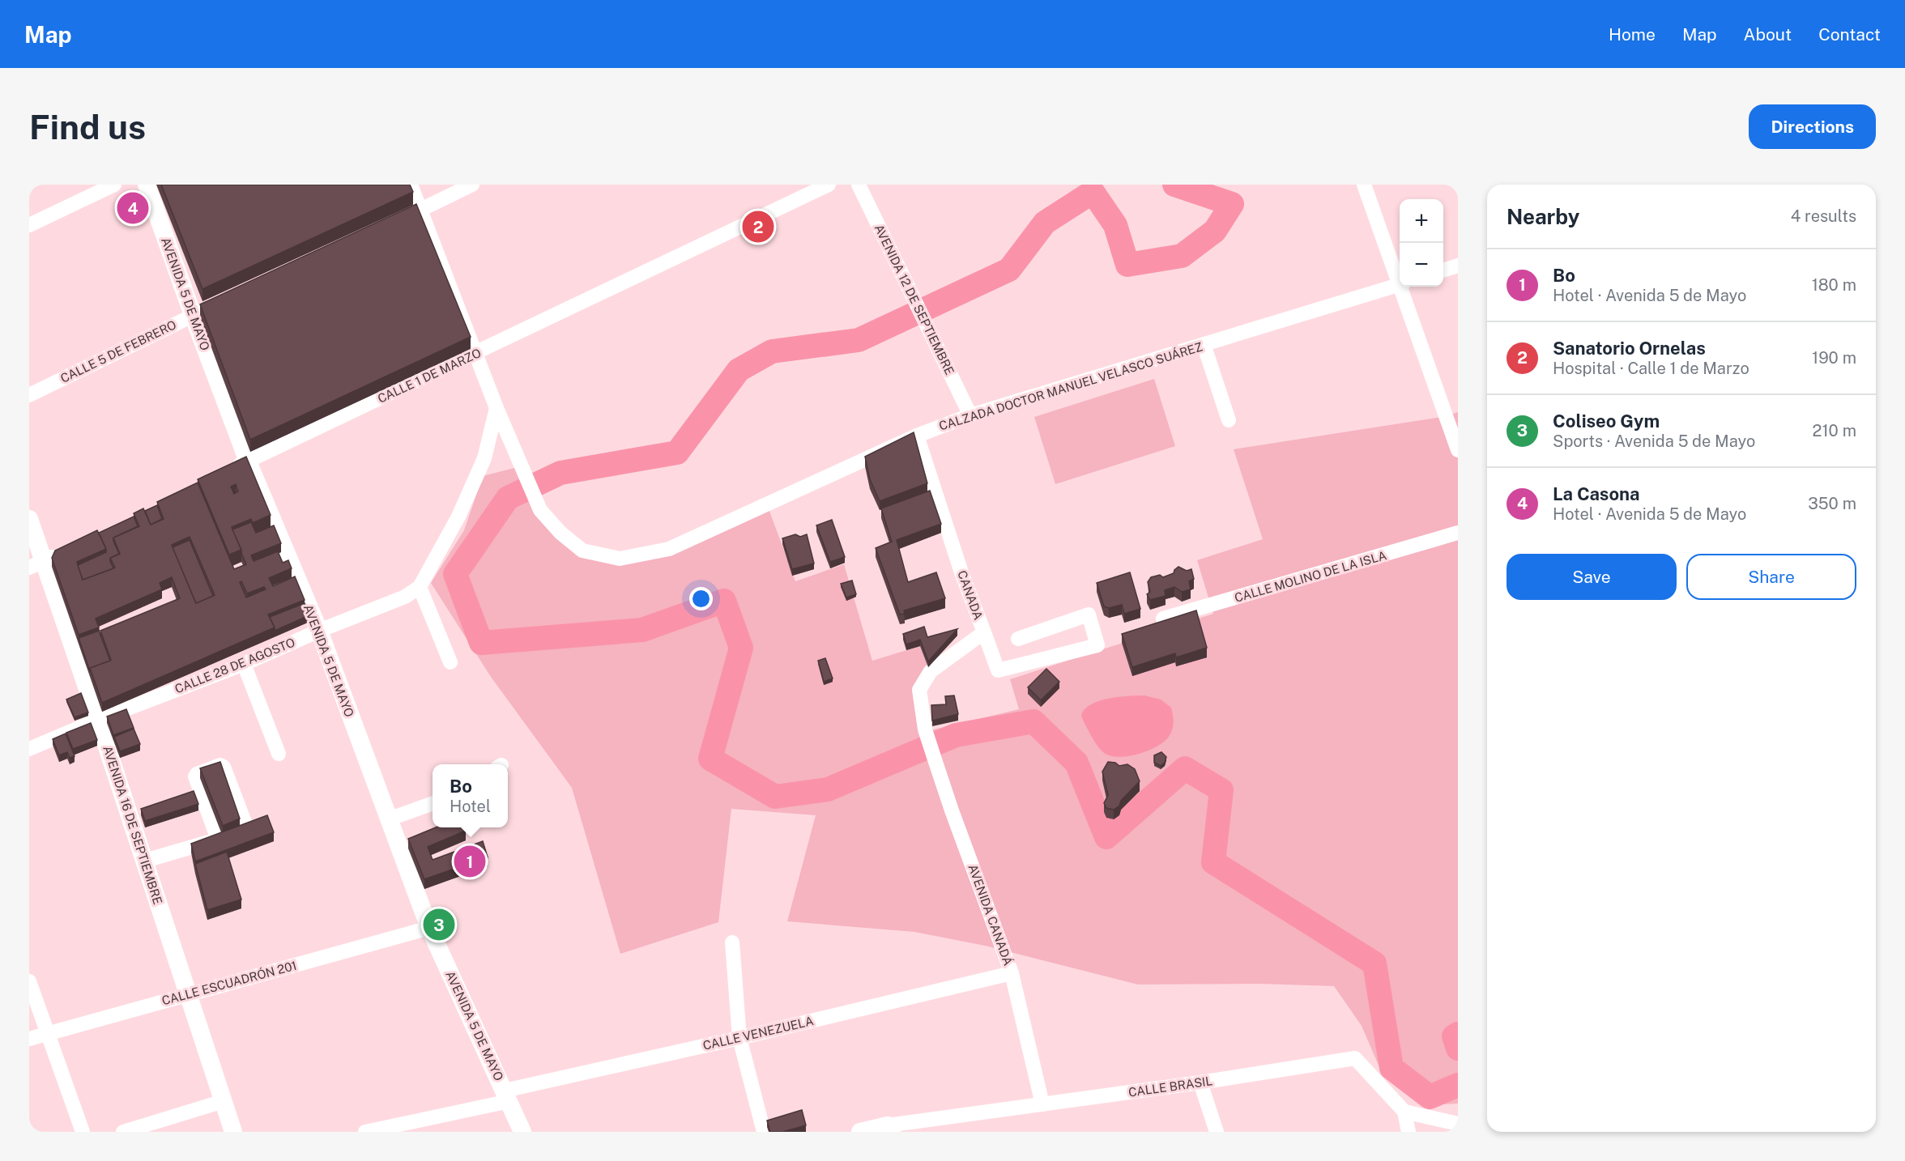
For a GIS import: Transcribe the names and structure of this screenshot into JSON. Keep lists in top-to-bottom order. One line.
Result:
{"streets":{"main road":["AVENIDA 5 DE MAYO","AVENIDA 16 DE SEPTIEMBRE","CALLE BRASIL"],"street":["AVENIDA 12 DE SEPTIEMBRE","CALLE 5 DE FEBRERO","CALLE 1 DE MARZO","CALZADA DOCTOR MANUEL VELASCO SUÁREZ","CALLE MOLINO DE LA ISLA","CANADA","CALLE 28 DE AGOSTO","AVENIDA CANADÁ","CALLE ESCUADRÓN 201","CALLE VENEZUELA"]},"crossings":[["AVENIDA 5 DE MAYO","CALLE 5 DE FEBRERO"],["AVENIDA 5 DE MAYO","CALLE 1 DE MARZO"],["AVENIDA 5 DE MAYO","CALLE 28 DE AGOSTO"],["AVENIDA 5 DE MAYO","CALLE ESCUADRÓN 201"],["AVENIDA 5 DE MAYO","CALLE VENEZUELA"],["AVENIDA 12 DE SEPTIEMBRE","CALZADA DOCTOR MANUEL VELASCO SUÁREZ"],["CALZADA DOCTOR MANUEL VELASCO SUÁREZ","CANADA"],["CANADA","AVENIDA CANADÁ"],["CALLE 28 DE AGOSTO","AVENIDA 16 DE SEPTIEMBRE"],["AVENIDA 16 DE SEPTIEMBRE","CALLE ESCUADRÓN 201"],["AVENIDA CANADÁ","CALLE VENEZUELA"],["AVENIDA CANADÁ","CALLE BRASIL"]],"page":{"header":"Map","nav":["Home","Map","About","Contact"],"buttons":["Directions",["Save","Share"]],"title":"Find us","heading":["Nearby","4 results"],"pins":["4","2","1","3"],"map_buttons":["+","−"],"list":[{"mark":"1","name":"Bo","note":"Hotel · Avenida 5 de Mayo","value":"180 m"},{"mark":"2","name":"Sanatorio Ornelas","note":"Hospital · Calle 1 de Marzo","value":"190 m"},{"mark":"3","name":"Coliseo Gym","note":"Sports · Avenida 5 de Mayo","value":"210 m"},{"mark":"4","name":"La Casona","note":"Hotel · Avenida 5 de Mayo","value":"350 m"}],"popup":["Bo","Hotel"]}}
